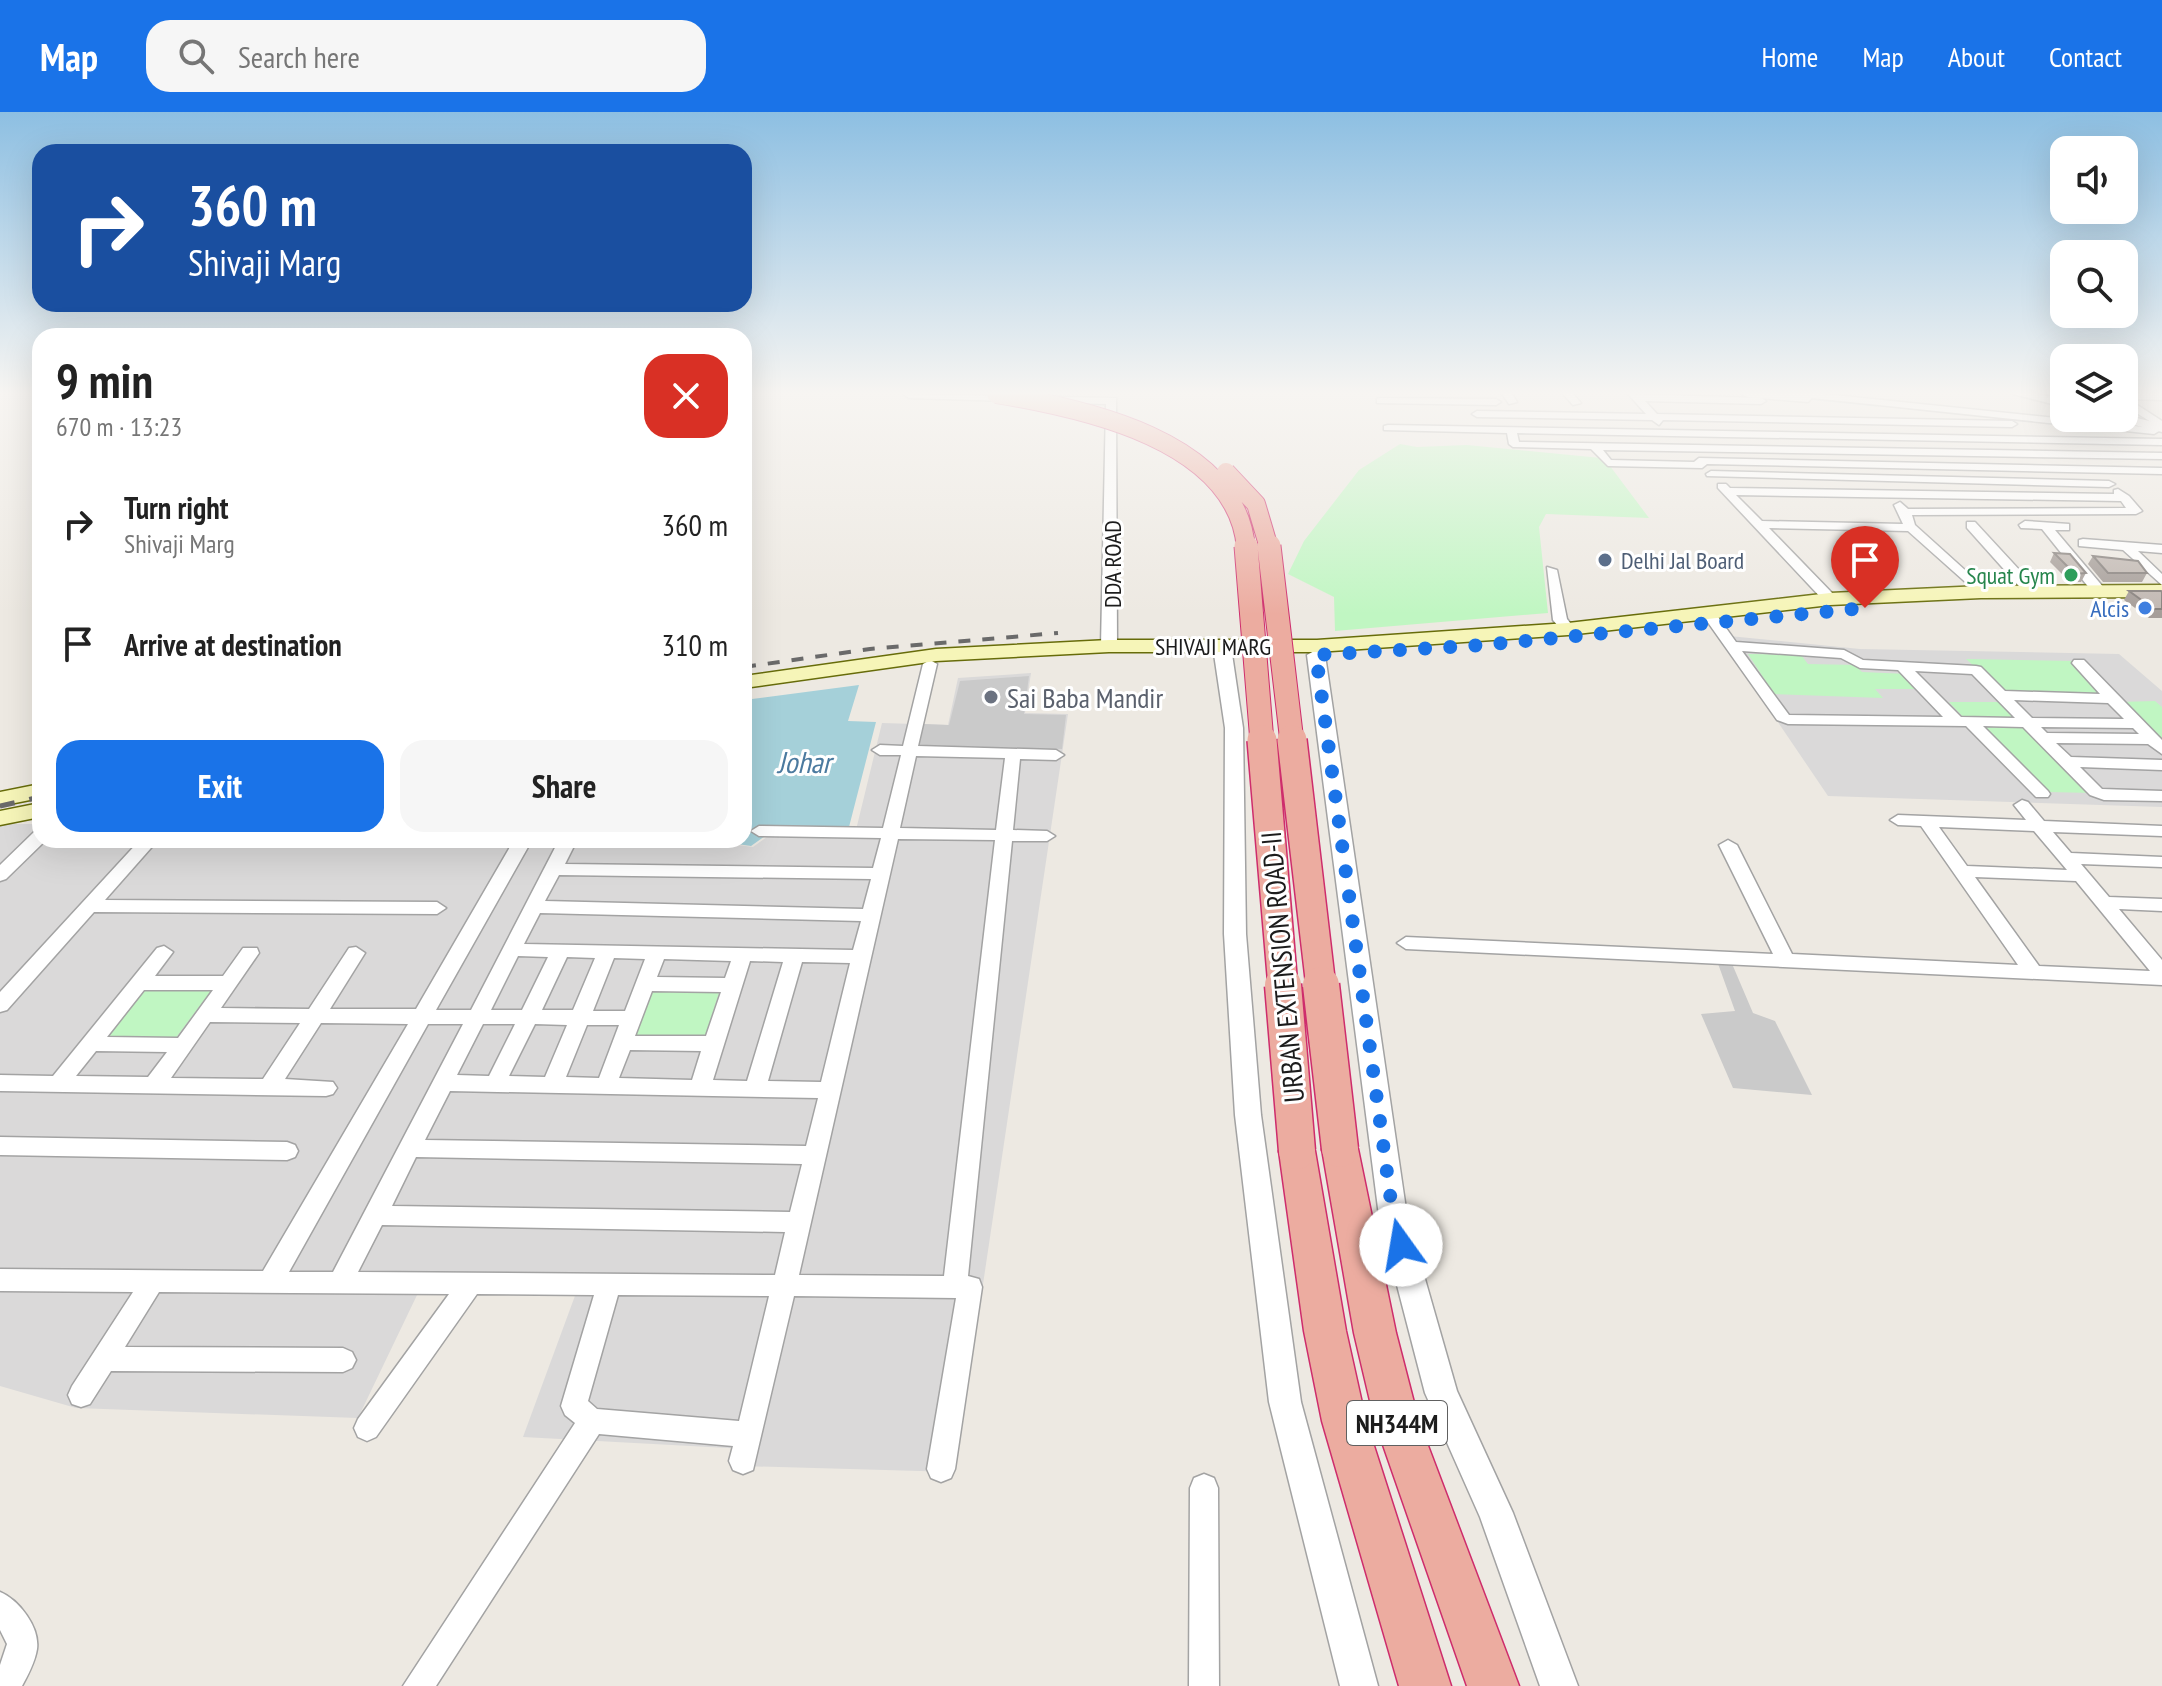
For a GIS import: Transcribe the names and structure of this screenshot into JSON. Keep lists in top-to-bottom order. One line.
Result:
{"streets":{"highway":["URBAN EXTENSION ROAD-II","NH344M"],"main road":["SHIVAJI MARG"],"street":["DDA ROAD"]},"crossings":[["DDA ROAD","SHIVAJI MARG"]],"water":["Johar"],"places":["Delhi Jal Board","Squat Gym","Alcis","Sai Baba Mandir"],"page":{"header":"Map","search":"Search here","nav":["Home","Map","About","Contact"],"turn":["360 m","Shivaji Marg"],"heading":["9 min","670 m · 13:23"],"list":[{"name":"Turn right","note":"Shivaji Marg","value":"360 m"},{"name":"Arrive at destination","value":"310 m"}],"buttons":["Exit","Share"]}}
